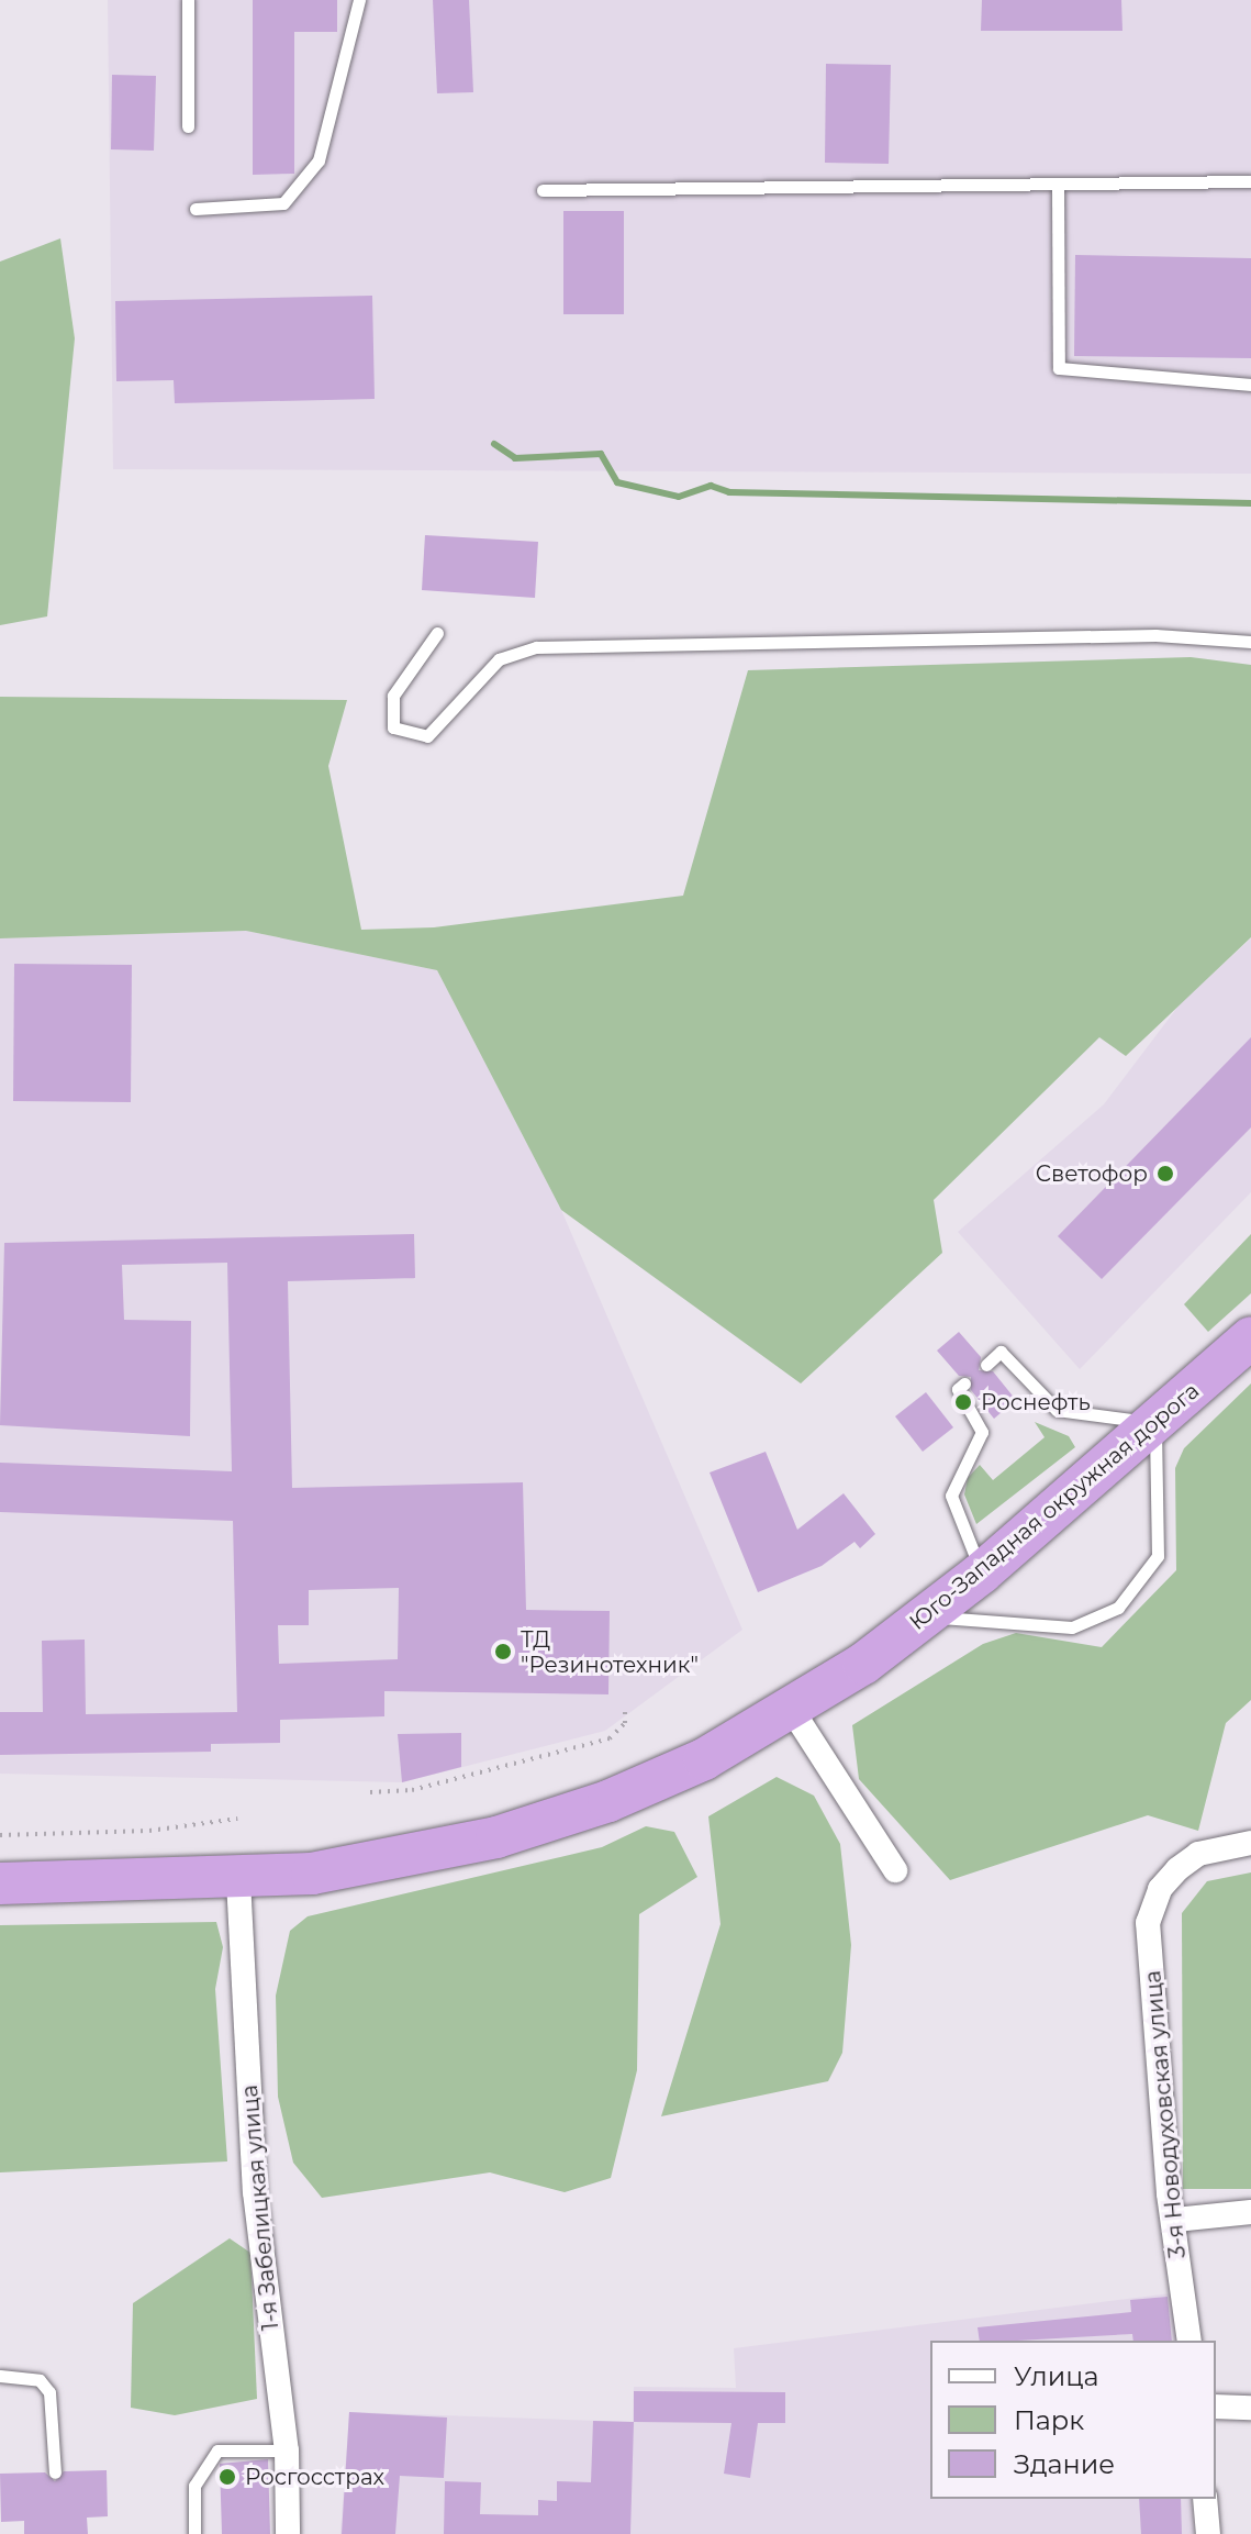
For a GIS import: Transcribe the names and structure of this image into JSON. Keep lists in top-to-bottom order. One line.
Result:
{"streets":{"highway":["Юго-Западная окружная дорога"],"street":["3-я Новодуховская улица","1-я Забелицкая улица"]},"crossings":[["Юго-Западная окружная дорога","1-я Забелицкая улица"]],"places":["Светофор","Роснефть","ТД \"Резинотехник\"","Росгосстрах"],"legend":["Улица","Парк","Здание"]}
